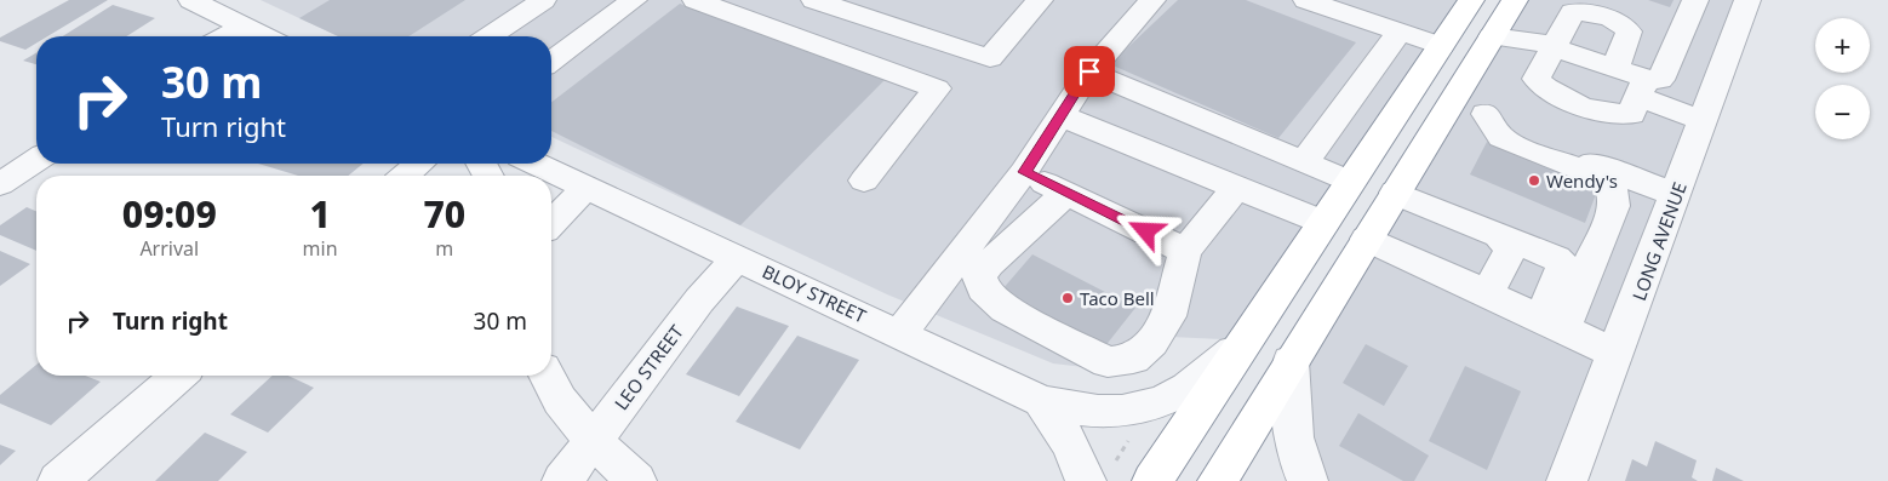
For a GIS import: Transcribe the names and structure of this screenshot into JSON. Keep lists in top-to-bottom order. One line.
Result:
{"streets":{"street":["LONG AVENUE","BLOY STREET","LEO STREET"]},"crossings":[["BLOY STREET","LEO STREET"]],"places":["Wendy's","Taco Bell"],"page":{"map_buttons":["+","−"],"turn":["30 m","Turn right"],"eta":["09:09","Arrival","1","min","70","m"],"list":[{"name":"Turn right","value":"30 m"}]}}
